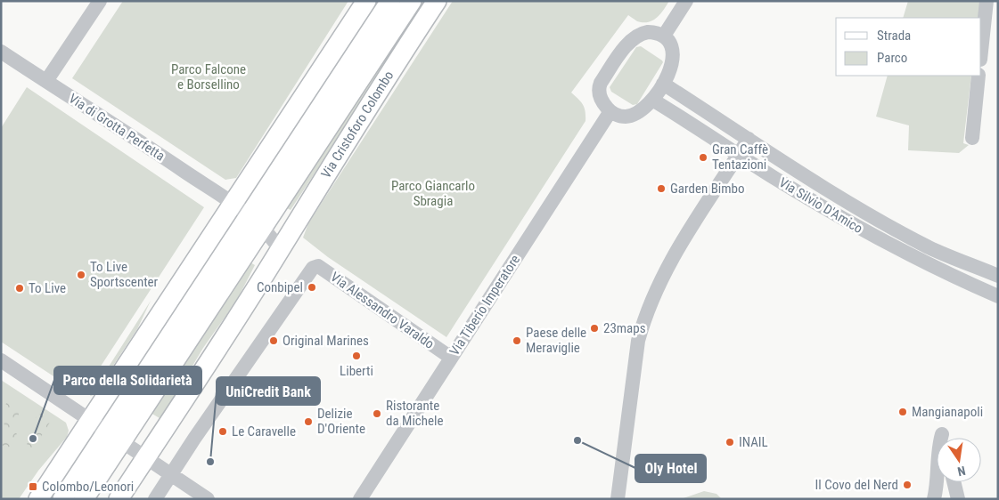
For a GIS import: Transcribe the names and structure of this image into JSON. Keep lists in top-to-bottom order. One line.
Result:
{"streets":{"main road":["Via Cristoforo Colombo"],"street":["Via di Grotta Perfetta","Via Silvio D'Amico","Via Tiberio Imperatore","Via Alessandro Varaldo"]},"crossings":[["Via Silvio D'Amico","Via Tiberio Imperatore"],["Via Tiberio Imperatore","Via Alessandro Varaldo"]],"parks":["Parco Falcone e Borsellino","Parco Giancarlo Sbragia"],"places":{"other":["Gran Caffè Tentazioni","Garden Bimbo","To Live Sportscenter","Conbipel","To Live","23maps","Original Marines","Paese delle Meraviglie","Liberti","Mangianapoli","Ristorante da Michele","Delizie D'Oriente","Le Caravelle","Parco della Solidarietà","Oly Hotel","INAIL","UniCredit Bank","Il Covo del Nerd"],"transit":["Colombo/Leonori"]},"legend":["Strada","Parco"],"north":"bottom"}
